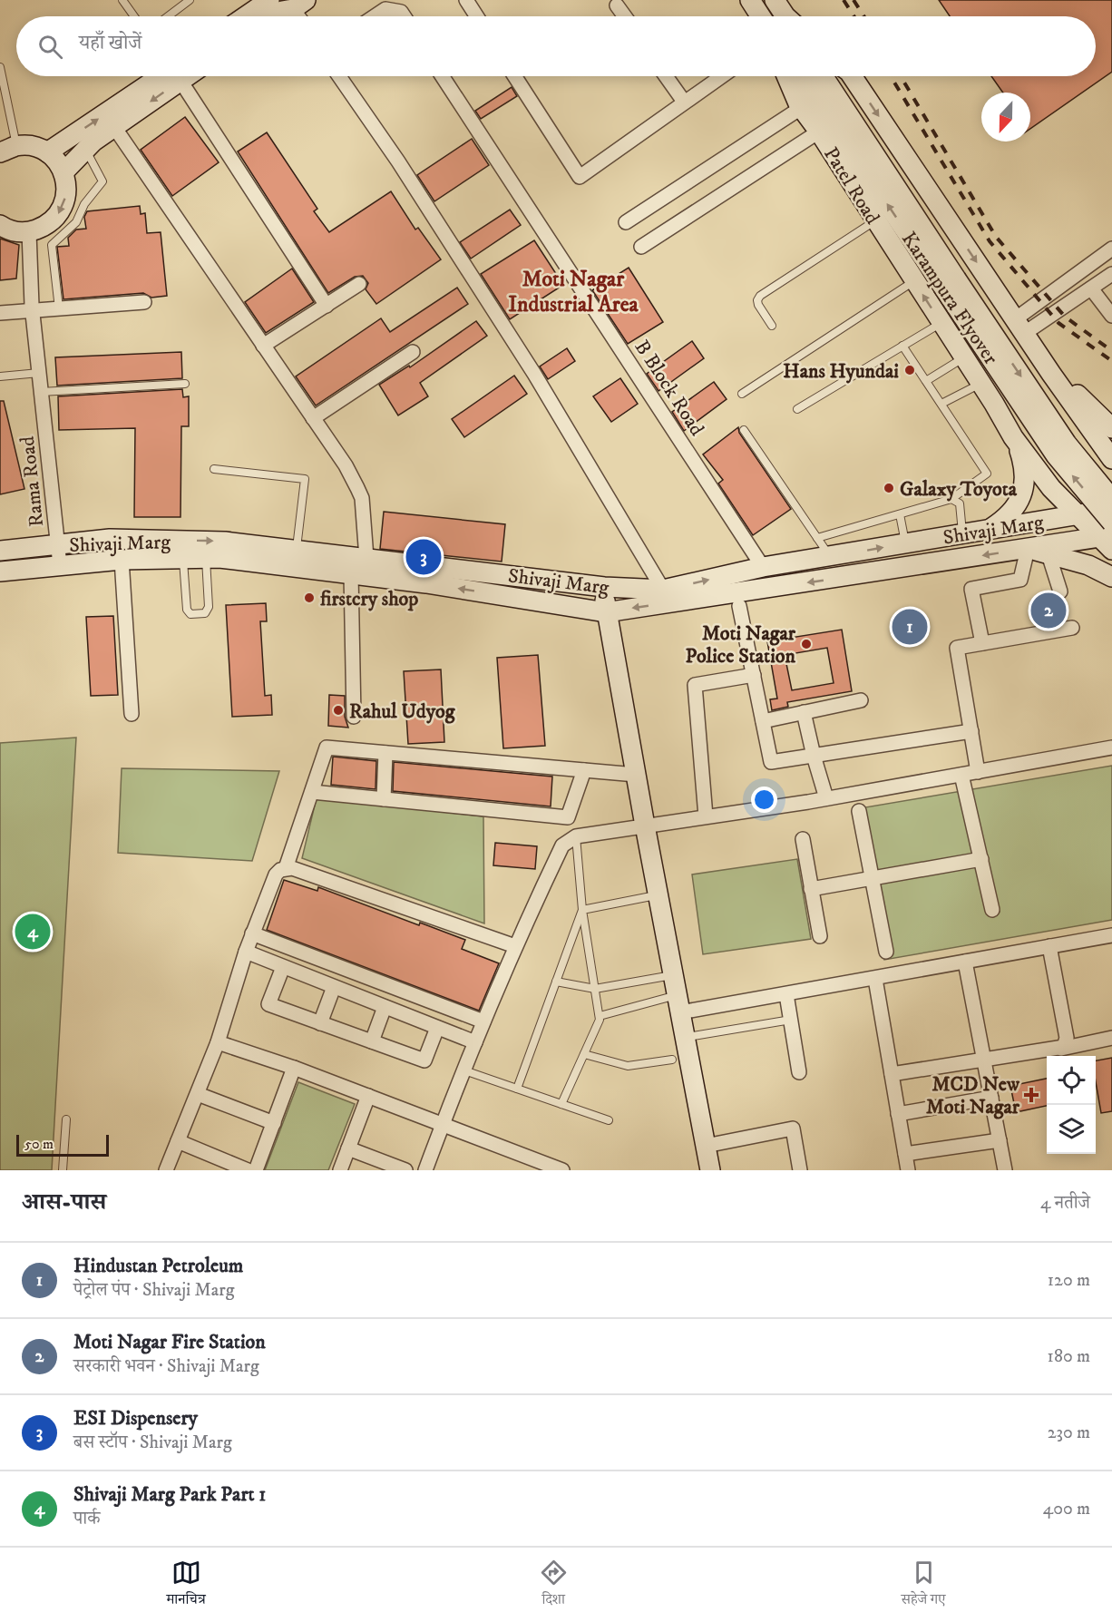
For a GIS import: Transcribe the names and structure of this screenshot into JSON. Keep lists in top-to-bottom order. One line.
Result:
{"streets":{"main road":["Patel Road","Karampura Flyover","Shivaji Marg"],"street":["B Block Road","Rama Road"]},"crossings":[["Patel Road","Shivaji Marg"],["B Block Road","Shivaji Marg"],["Rama Road","Shivaji Marg"]],"districts":["Moti Nagar Industrial Area"],"places":{"other":["Hans Hyundai","Galaxy Toyota","firstcry shop","Moti Nagar Police Station","Rahul Udyog"],"health":["MCD New Moti Nagar"]},"scale_bar":"50 m","north":"bottom","page":{"search":"यहाँ खोजें","pins":["3","2","1","4"],"scale":"50 m","heading":["आस-पास","4 नतीजे"],"list":[{"mark":"1","name":"Hindustan Petroleum","note":"पेट्रोल पंप · Shivaji Marg","value":"120 m"},{"mark":"2","name":"Moti Nagar Fire Station","note":"सरकारी भवन · Shivaji Marg","value":"180 m"},{"mark":"3","name":"ESI Dispensery","note":"बस स्टॉप · Shivaji Marg","value":"230 m"},{"mark":"4","name":"Shivaji Marg Park Part 1","note":"पार्क","value":"400 m"}],"nav":["मानचित्र","दिशा","सहेजे गए"]}}
